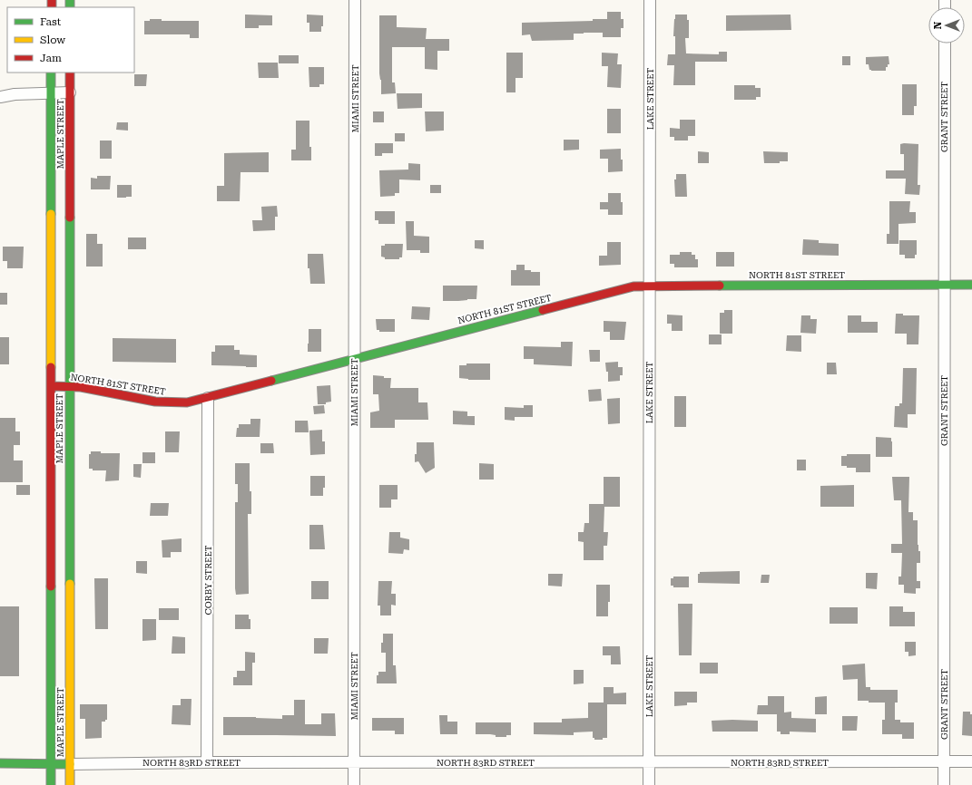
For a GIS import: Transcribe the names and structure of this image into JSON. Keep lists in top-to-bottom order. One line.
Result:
{"streets":{"main road":["MAPLE STREET","NORTH 81ST STREET","NORTH 83RD STREET"],"street":["MIAMI STREET","LAKE STREET","GRANT STREET","CORBY STREET"]},"crossings":[["MIAMI STREET","NORTH 81ST STREET"],["MIAMI STREET","NORTH 83RD STREET"],["LAKE STREET","NORTH 81ST STREET"],["LAKE STREET","NORTH 83RD STREET"],["GRANT STREET","NORTH 81ST STREET"],["GRANT STREET","NORTH 83RD STREET"],["MAPLE STREET","NORTH 81ST STREET"],["MAPLE STREET","NORTH 83RD STREET"],["NORTH 81ST STREET","CORBY STREET"],["CORBY STREET","NORTH 83RD STREET"]],"legend":["Fast","Slow","Jam"],"north":"left"}
